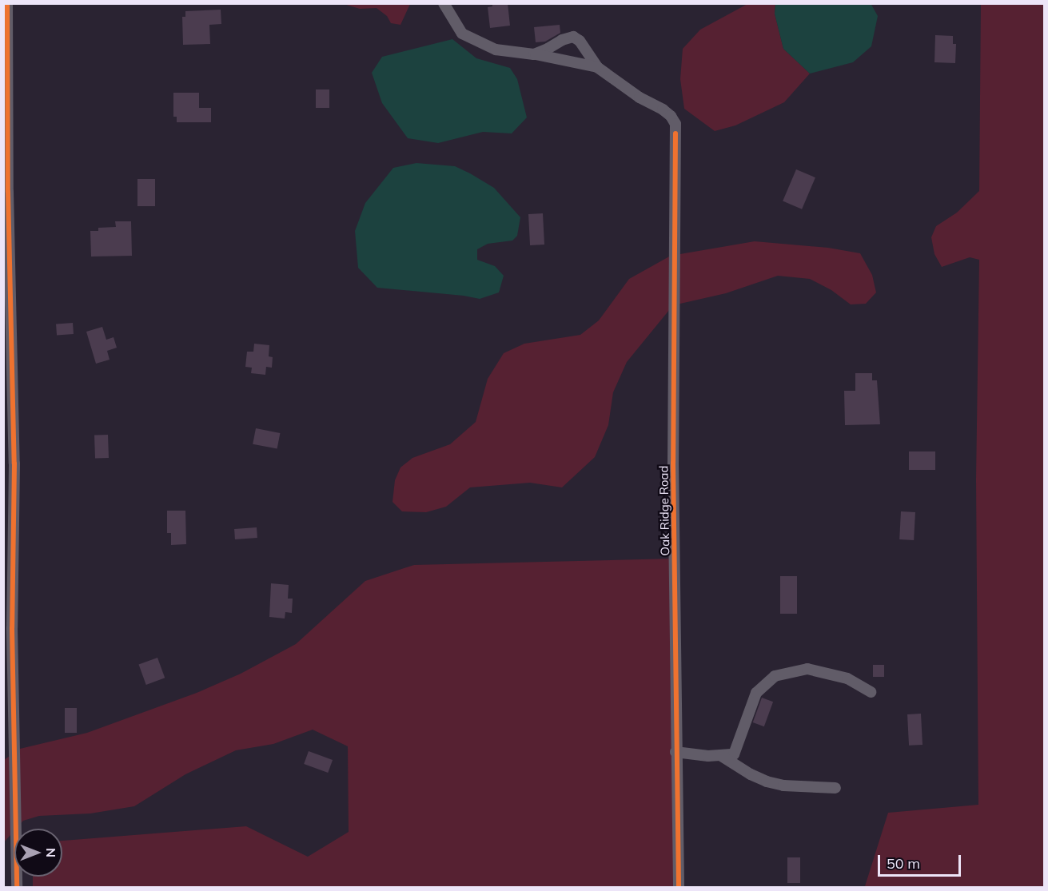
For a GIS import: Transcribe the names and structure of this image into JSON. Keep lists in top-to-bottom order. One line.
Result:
{"streets":{"street":["Oak Ridge Road"]},"scale_bar":"50 m","north":"right"}
